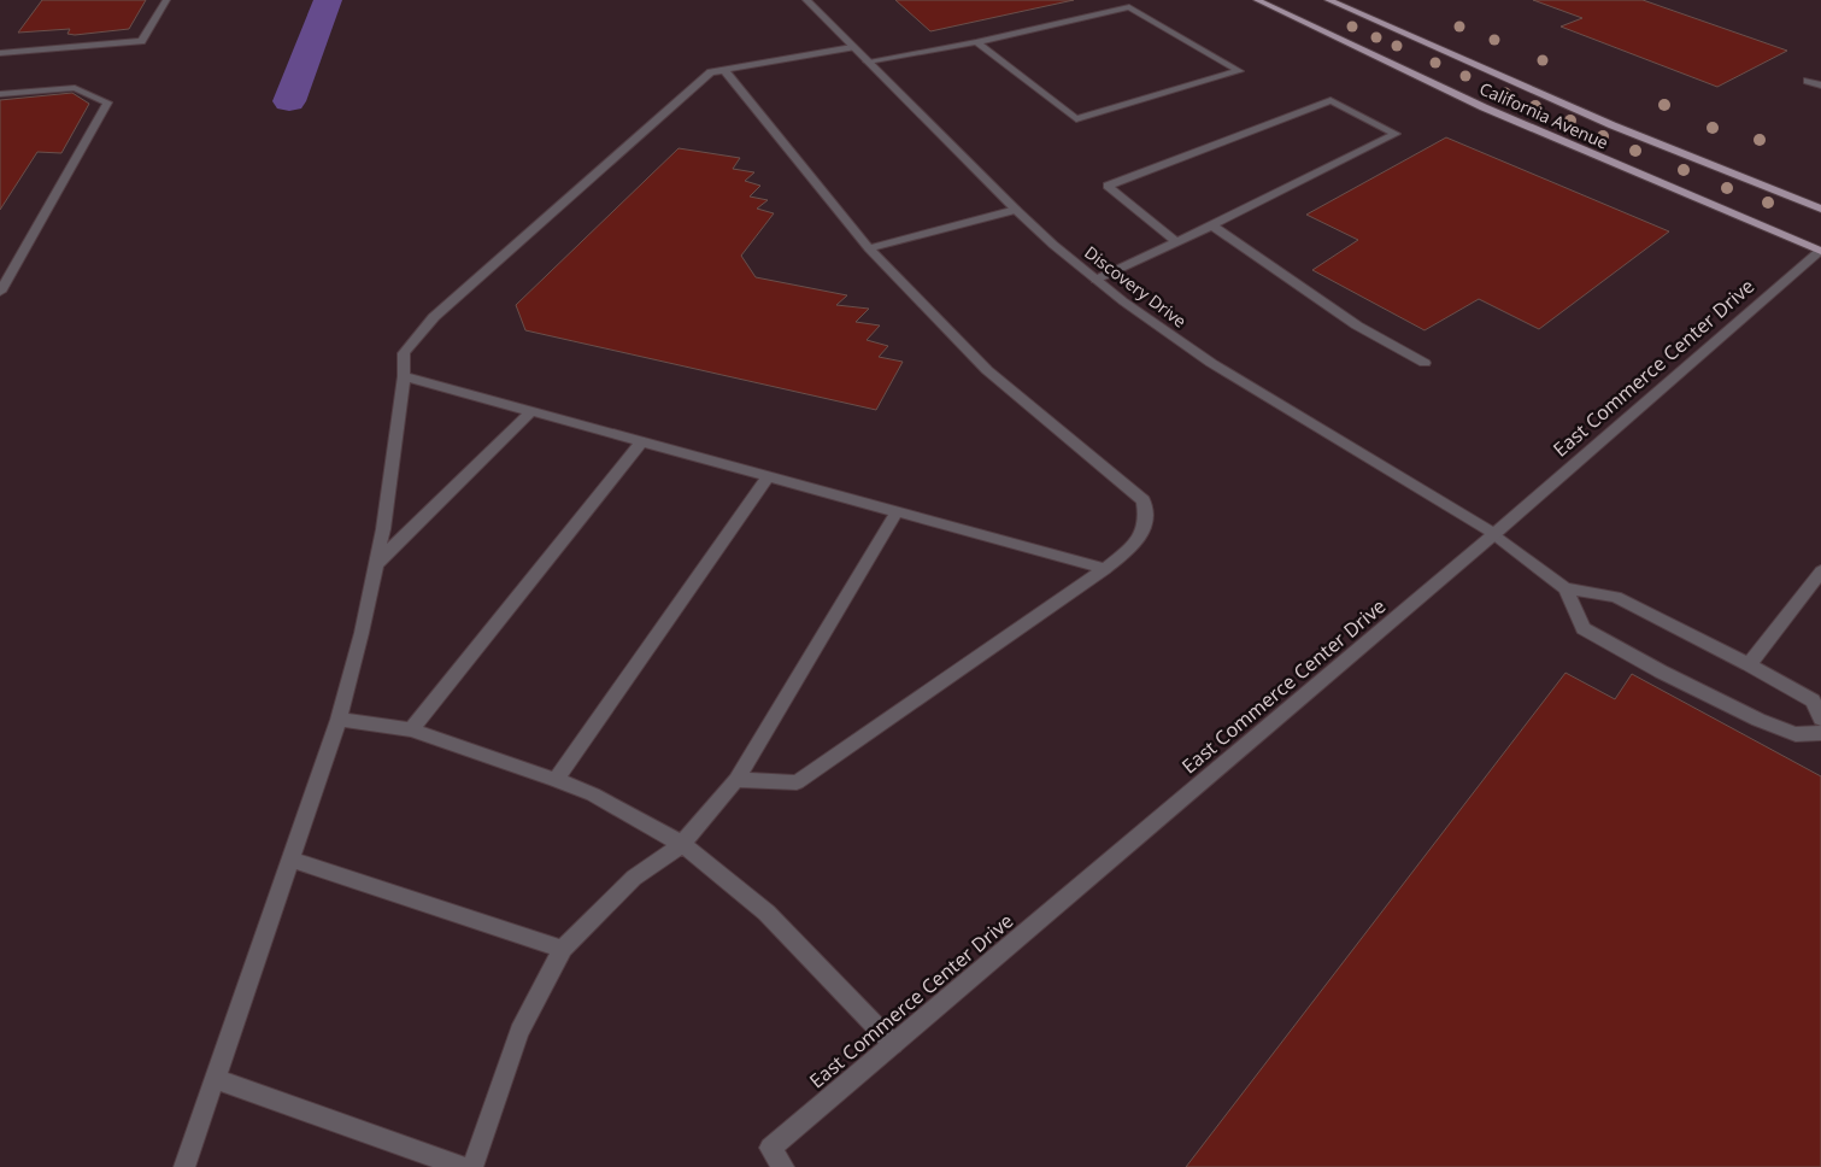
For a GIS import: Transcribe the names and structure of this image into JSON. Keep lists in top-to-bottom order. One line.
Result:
{"streets":{"main road":["California Avenue"],"street":["Discovery Drive","East Commerce Center Drive"]},"crossings":[["California Avenue","East Commerce Center Drive"],["Discovery Drive","East Commerce Center Drive"]]}
